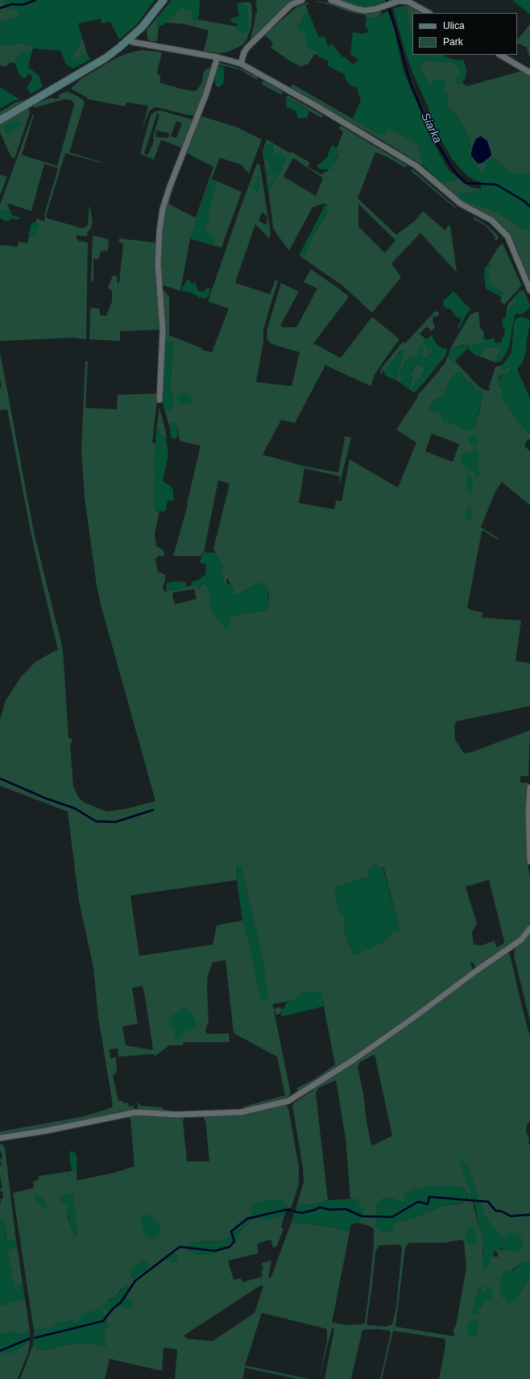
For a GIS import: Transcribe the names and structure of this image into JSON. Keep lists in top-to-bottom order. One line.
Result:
{"water":["Siarka"],"legend":["Ulica","Park"]}
